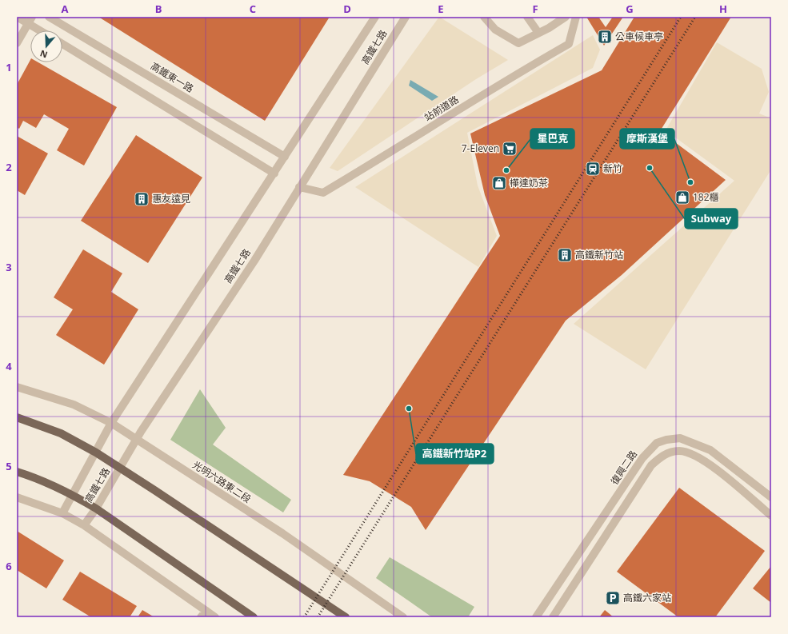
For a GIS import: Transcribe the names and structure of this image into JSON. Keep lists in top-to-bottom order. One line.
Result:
{"streets":{"street":["高鐵七路","高鐵東一路","站前道路","復興二路","光明六路東二段"]},"crossings":[["高鐵七路","高鐵東一路"],["高鐵七路","站前道路"],["高鐵七路","光明六路東二段"]],"places":{"building":["公車候車亭","惠友遠見","高鐵新竹站"],"supermarket":["7-Eleven"],"other":["Subway","星巴克","摩斯漢堡","高鐵新竹站P2"],"station":["新竹"],"shop":["樺達奶茶","182櫃"],"parking":["高鐵六家站"]},"north":"bottom","grid":{"columns":["A","B","C","D","E","F","G","H"],"rows":["1","2","3","4","5","6"]}}
